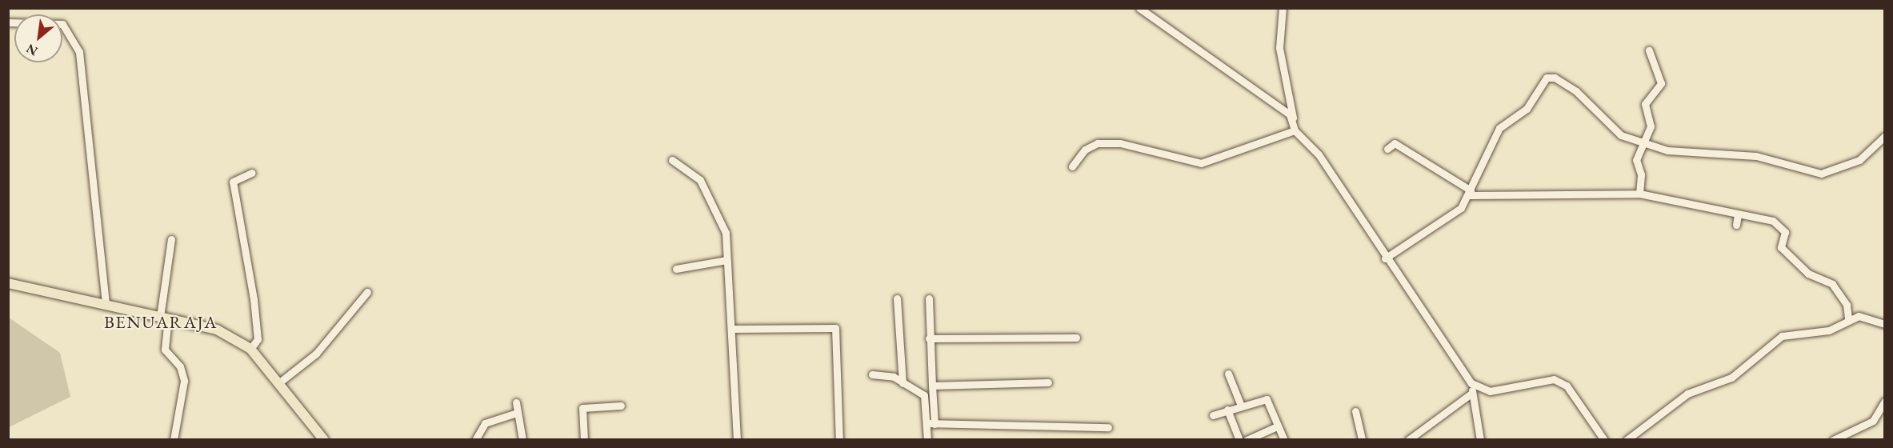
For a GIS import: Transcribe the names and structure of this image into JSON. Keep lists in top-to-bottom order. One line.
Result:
{"districts":["BENUARAJA"],"north":"bottom left"}
